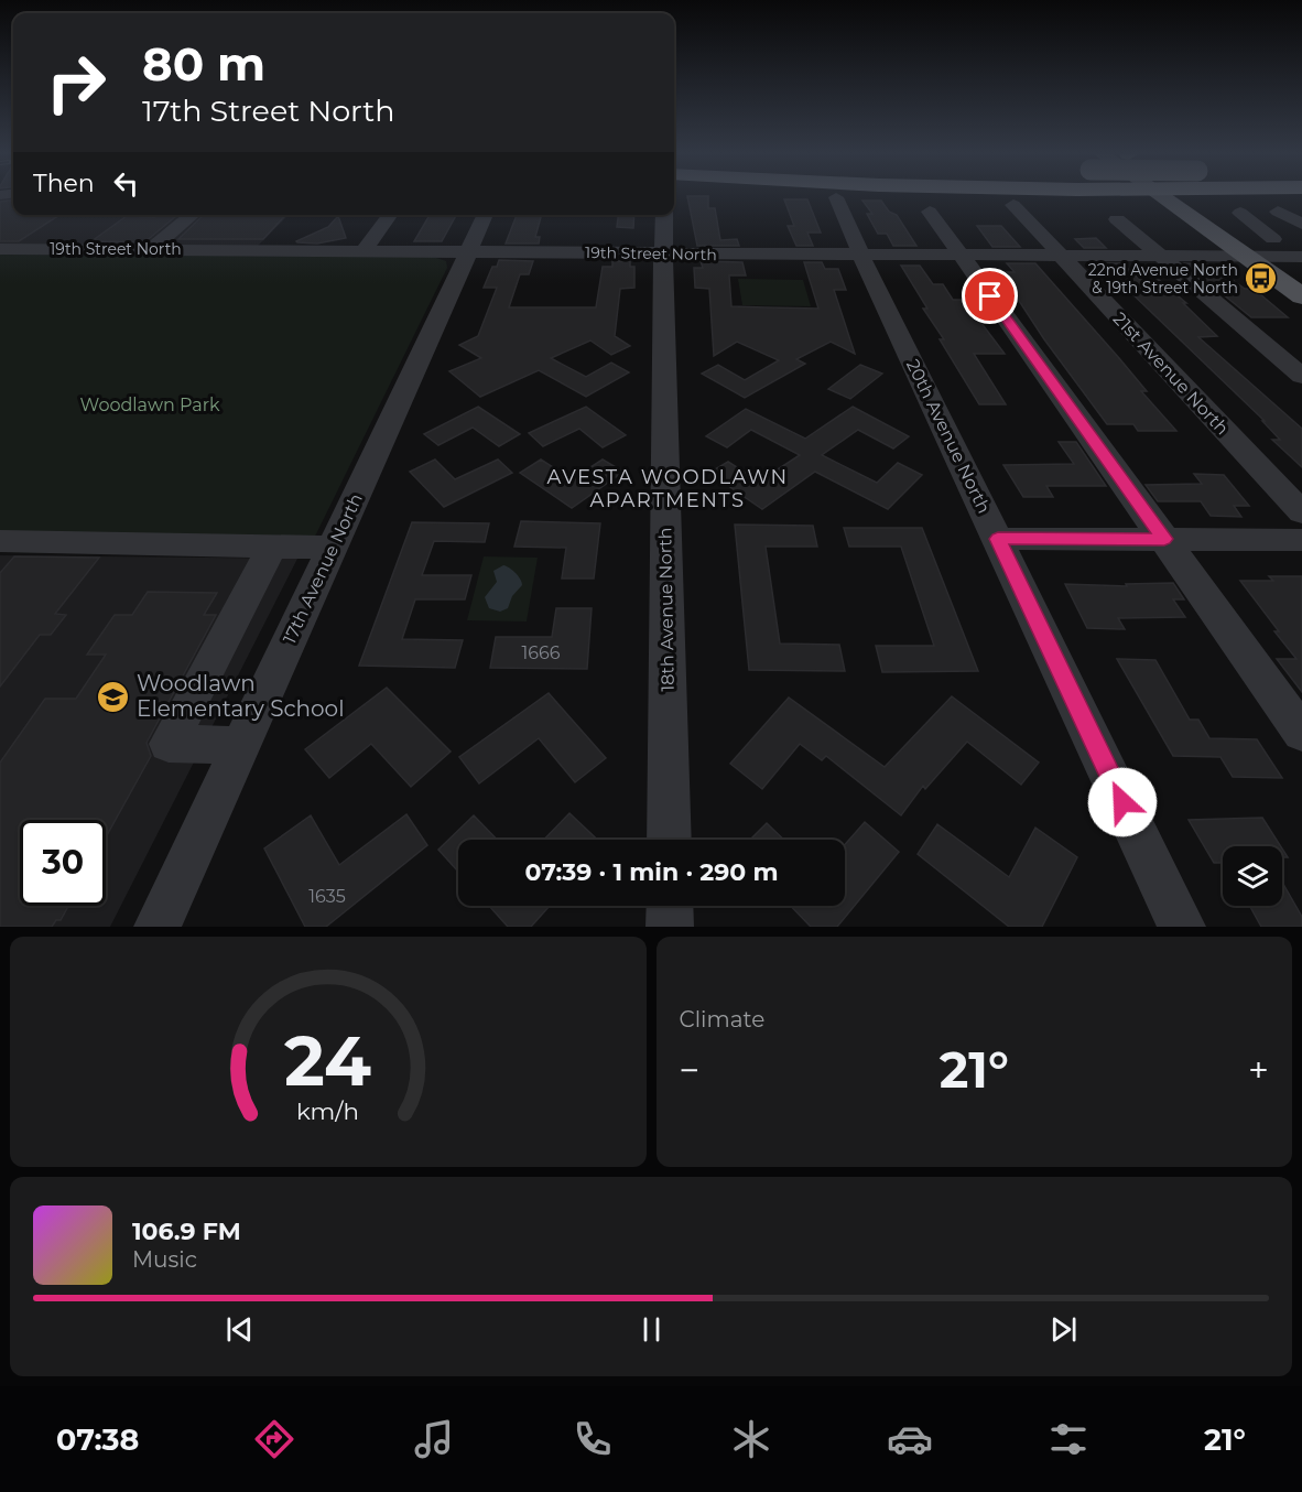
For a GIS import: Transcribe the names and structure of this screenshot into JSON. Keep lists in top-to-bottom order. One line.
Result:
{"streets":{"street":["19th Street North","21st Avenue North","20th Avenue North","17th Avenue North","18th Avenue North"]},"crossings":[["19th Street North","21st Avenue North"],["19th Street North","20th Avenue North"],["19th Street North","17th Avenue North"],["19th Street North","18th Avenue North"]],"districts":["AVESTA WOODLAWN APARTMENTS"],"parks":["Woodlawn Park"],"places":{"bus stop":["22nd Avenue North & 19th Street North"],"school or university":["Woodlawn Elementary School"]},"house_numbers":["1666","1635"],"page":{"turn":["80 m","17th Street North"],"then":"Then","limit":"30","trip":"07:39 · 1 min · 290 m","tile":"Climate","heat":["−","21°","+"],"song":["106.9 FM","Music"],"tabs":["07:38","21°"],"gauge":["24","km/h"]}}
